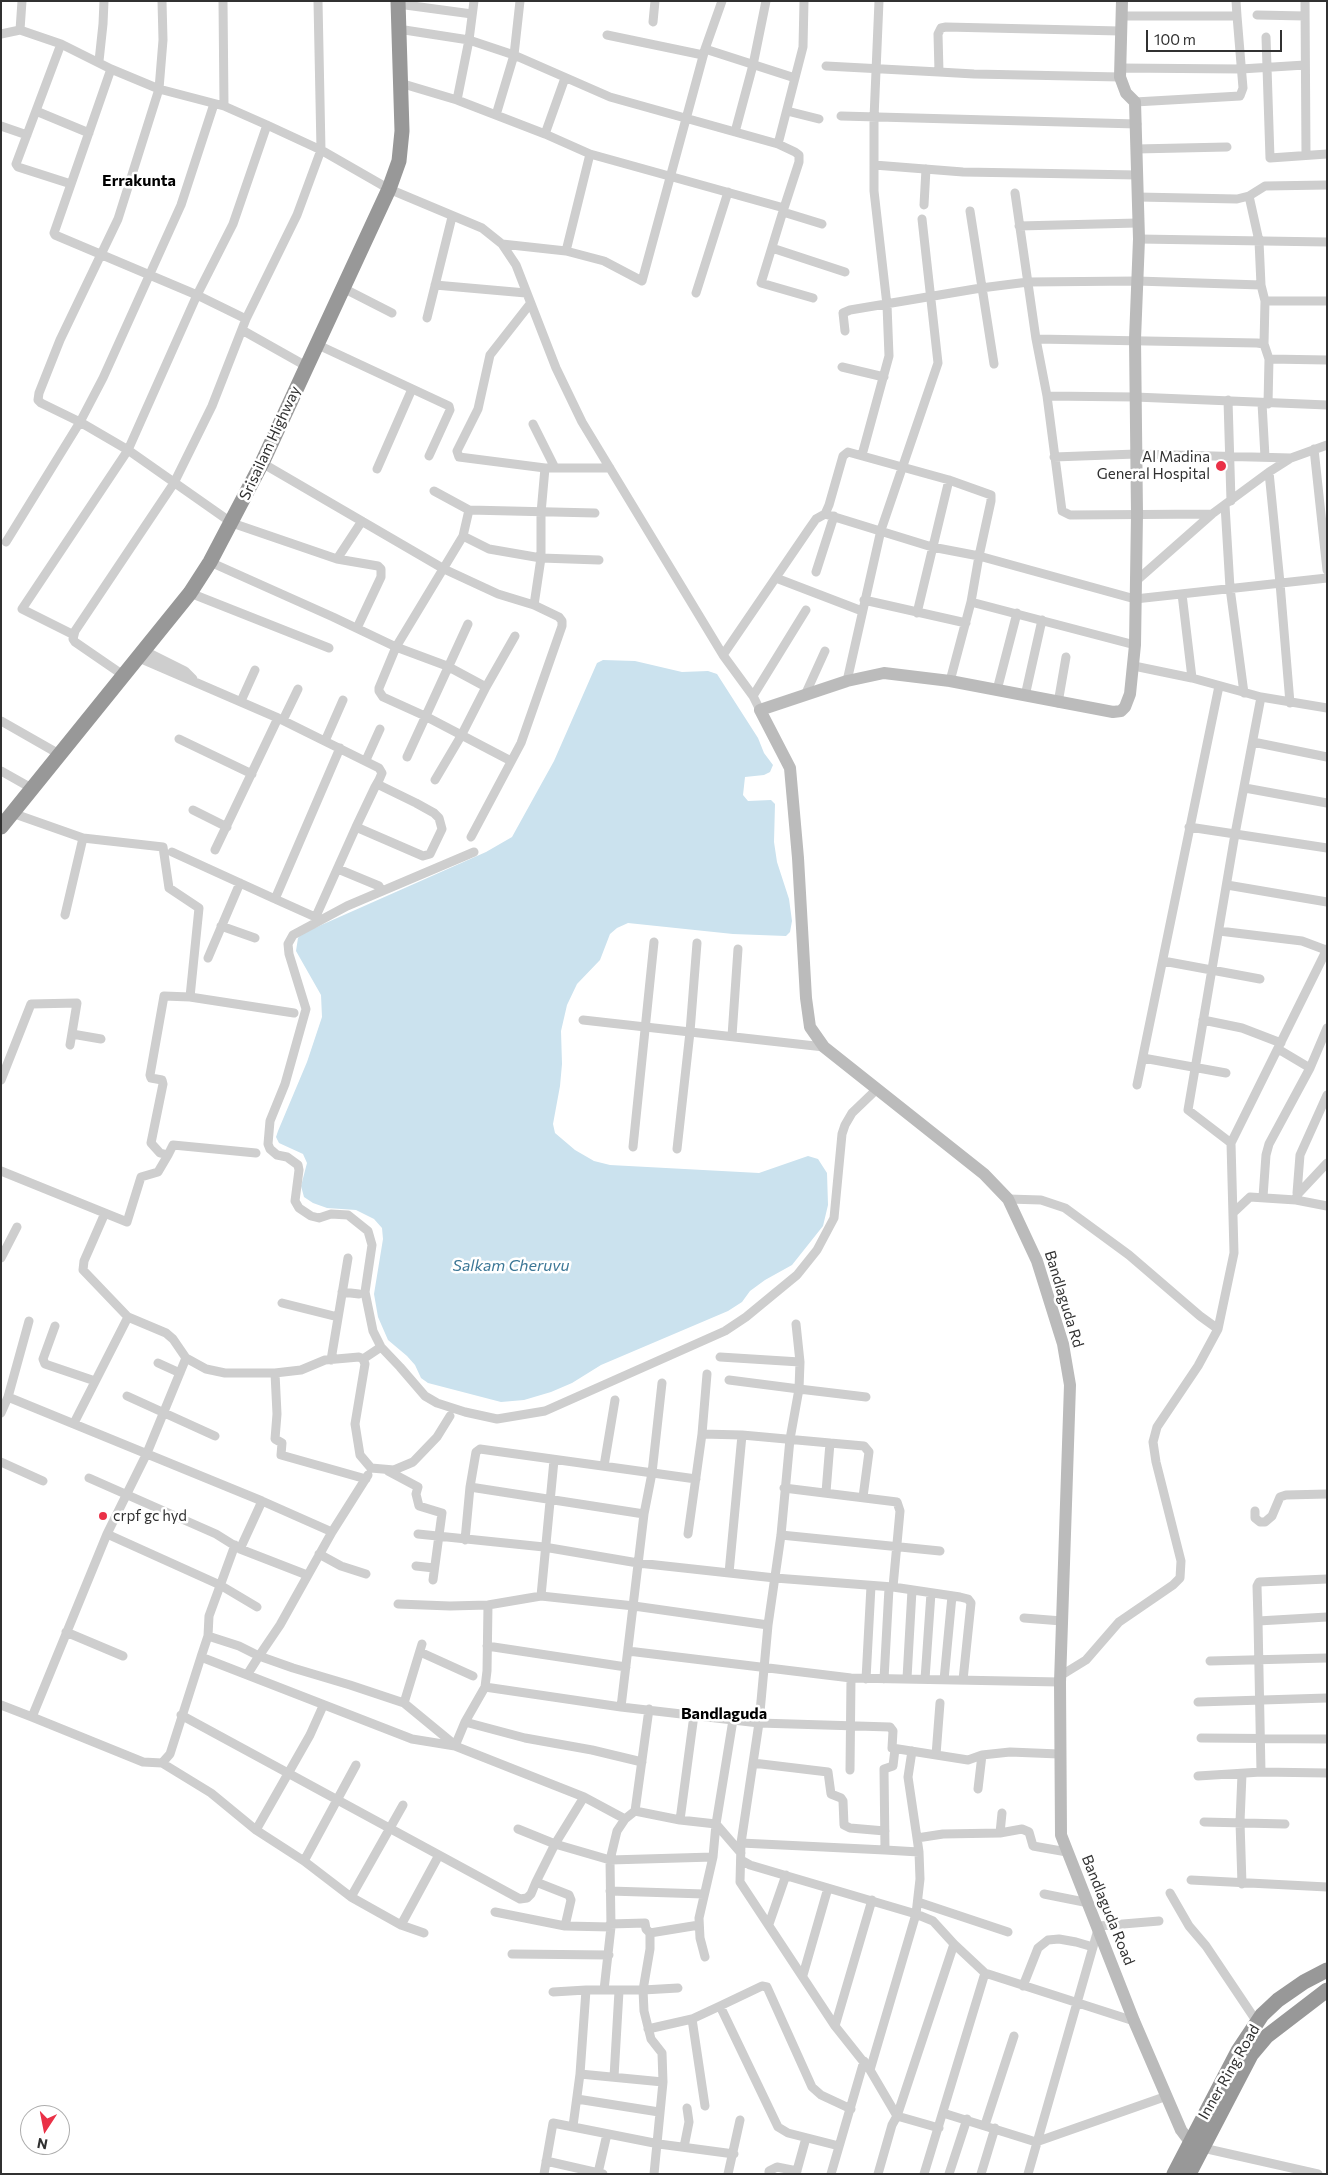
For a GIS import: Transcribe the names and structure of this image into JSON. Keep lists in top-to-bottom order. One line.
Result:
{"streets":{"highway":["Srisailam Highway","Inner Ring Road"],"street":["Bandlaguda Rd","Bandlaguda Road"]},"crossings":[["Bandlaguda Rd","Bandlaguda Road"],["Bandlaguda Road","Inner Ring Road"]],"districts":["Errakunta","Bandlaguda"],"water":["Salkam Cheruvu"],"places":["Al Madina General Hospital","crpf gc hyd"],"scale_bar":"100 m","north":"bottom"}
